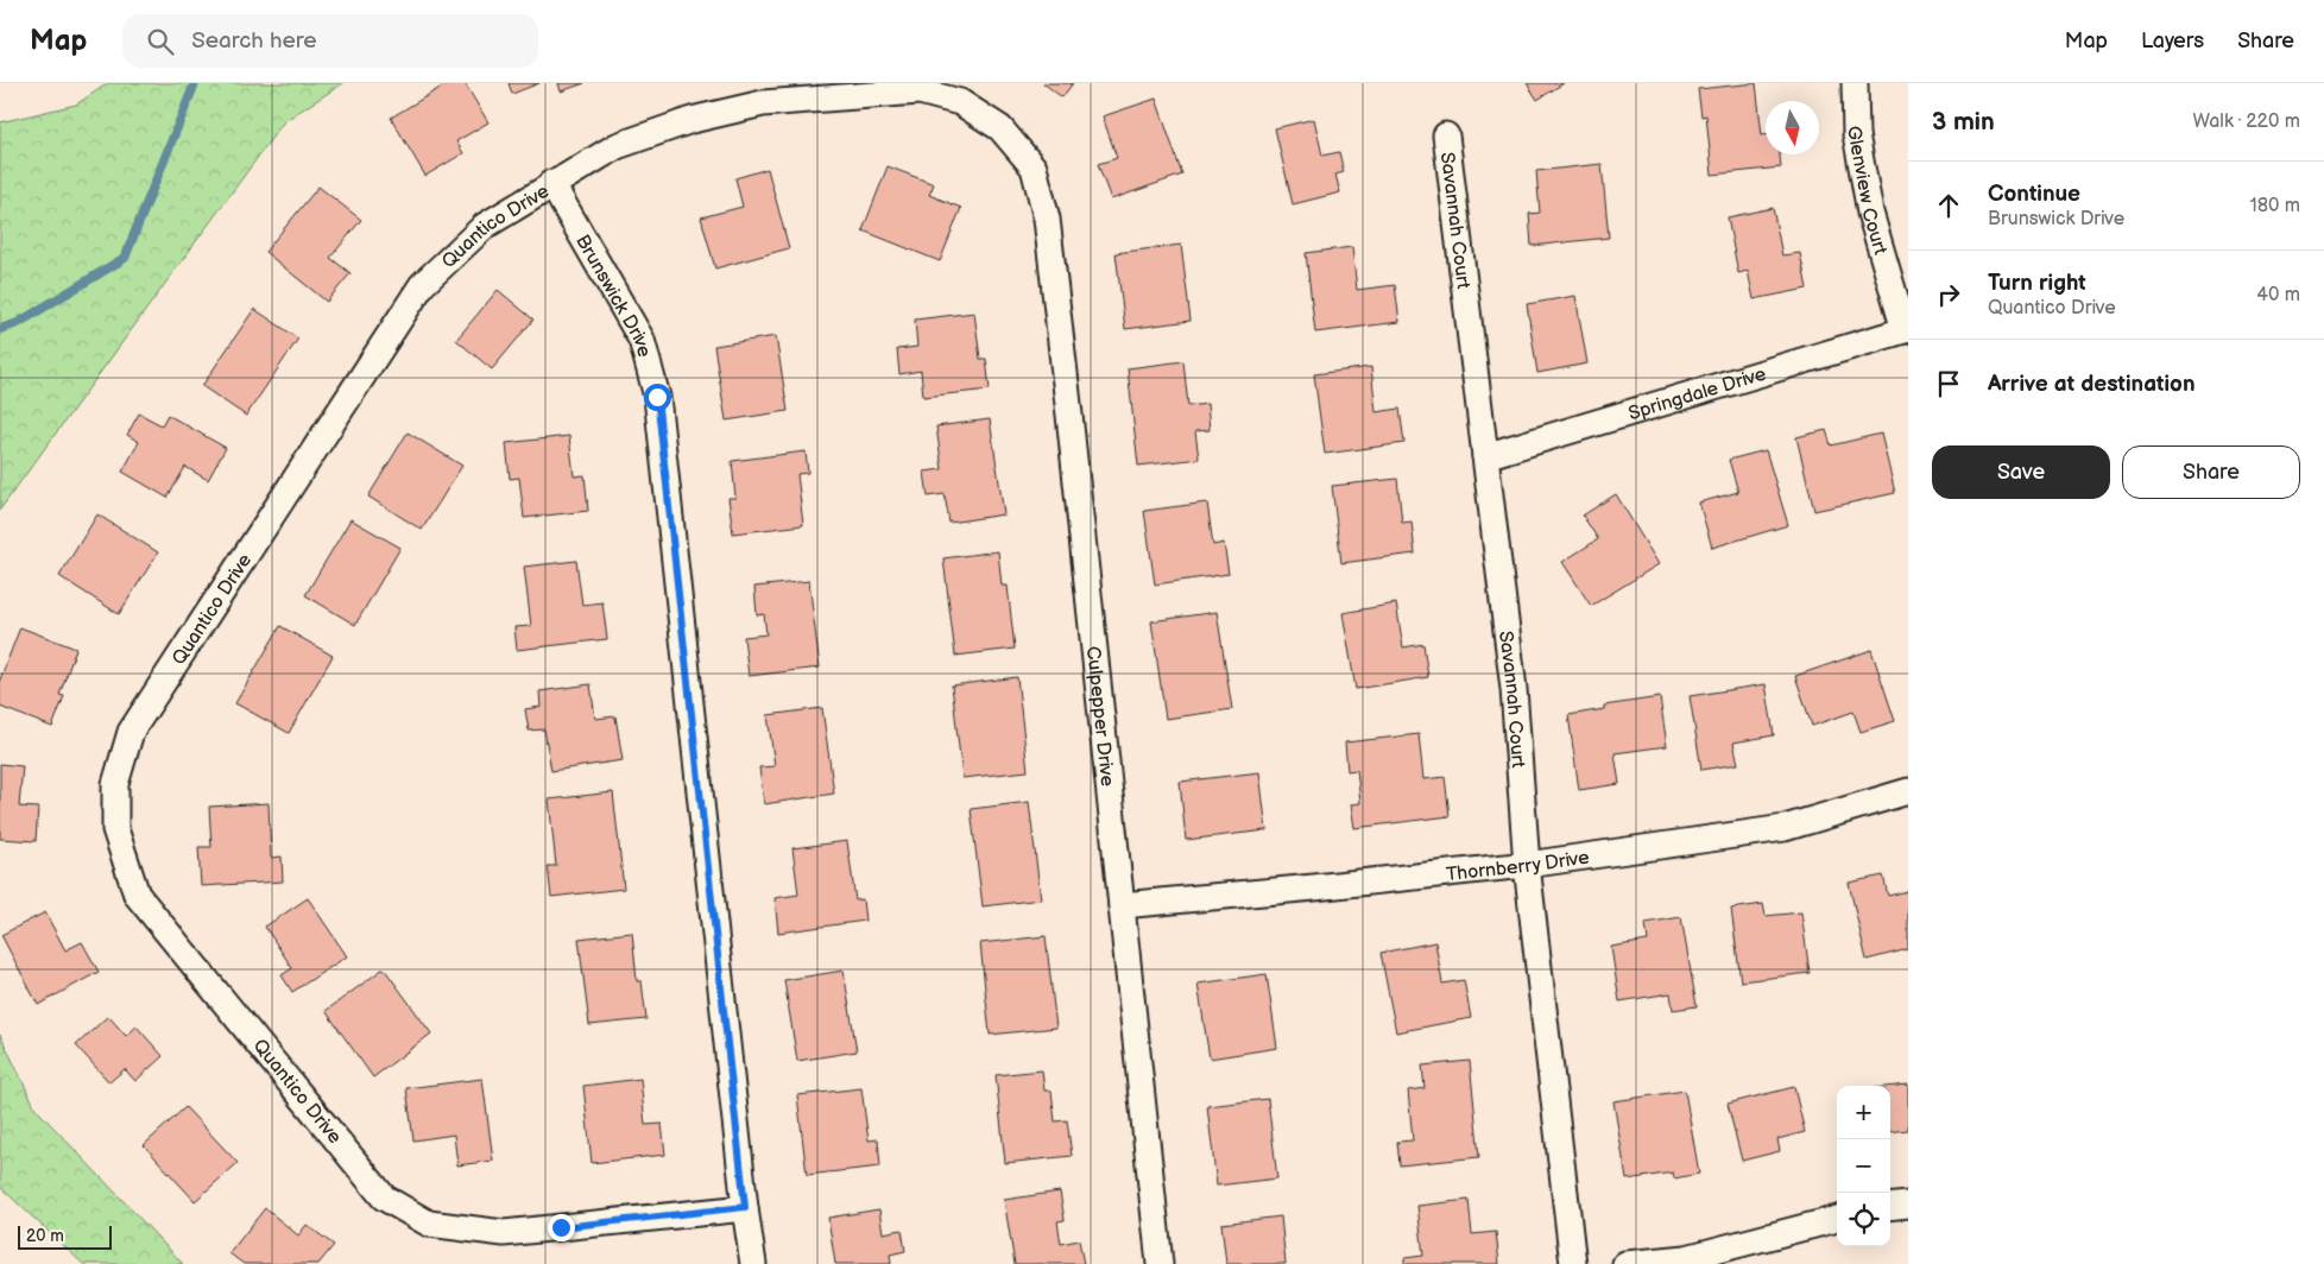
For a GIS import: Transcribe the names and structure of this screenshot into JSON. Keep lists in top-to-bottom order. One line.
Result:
{"streets":{"street":["Glenview Court","Savannah Court","Quantico Drive","Brunswick Drive","Springdale Drive","Culpepper Drive","Thornberry Drive"]},"crossings":[["Glenview Court","Springdale Drive"],["Savannah Court","Springdale Drive"],["Savannah Court","Thornberry Drive"],["Quantico Drive","Brunswick Drive"],["Quantico Drive","Culpepper Drive"],["Culpepper Drive","Thornberry Drive"]],"scale_bar":"20 m","north":"bottom","page":{"header":"Map","search":"Search here","nav":["Map","Layers","Share"],"heading":["3 min","Walk · 220 m"],"list":[["Continue","Brunswick Drive","180 m"],["Turn right","Quantico Drive","40 m"],"Arrive at destination"],"buttons":["Save","Share"],"map_buttons":["+","−"],"scale":"20 m"}}
